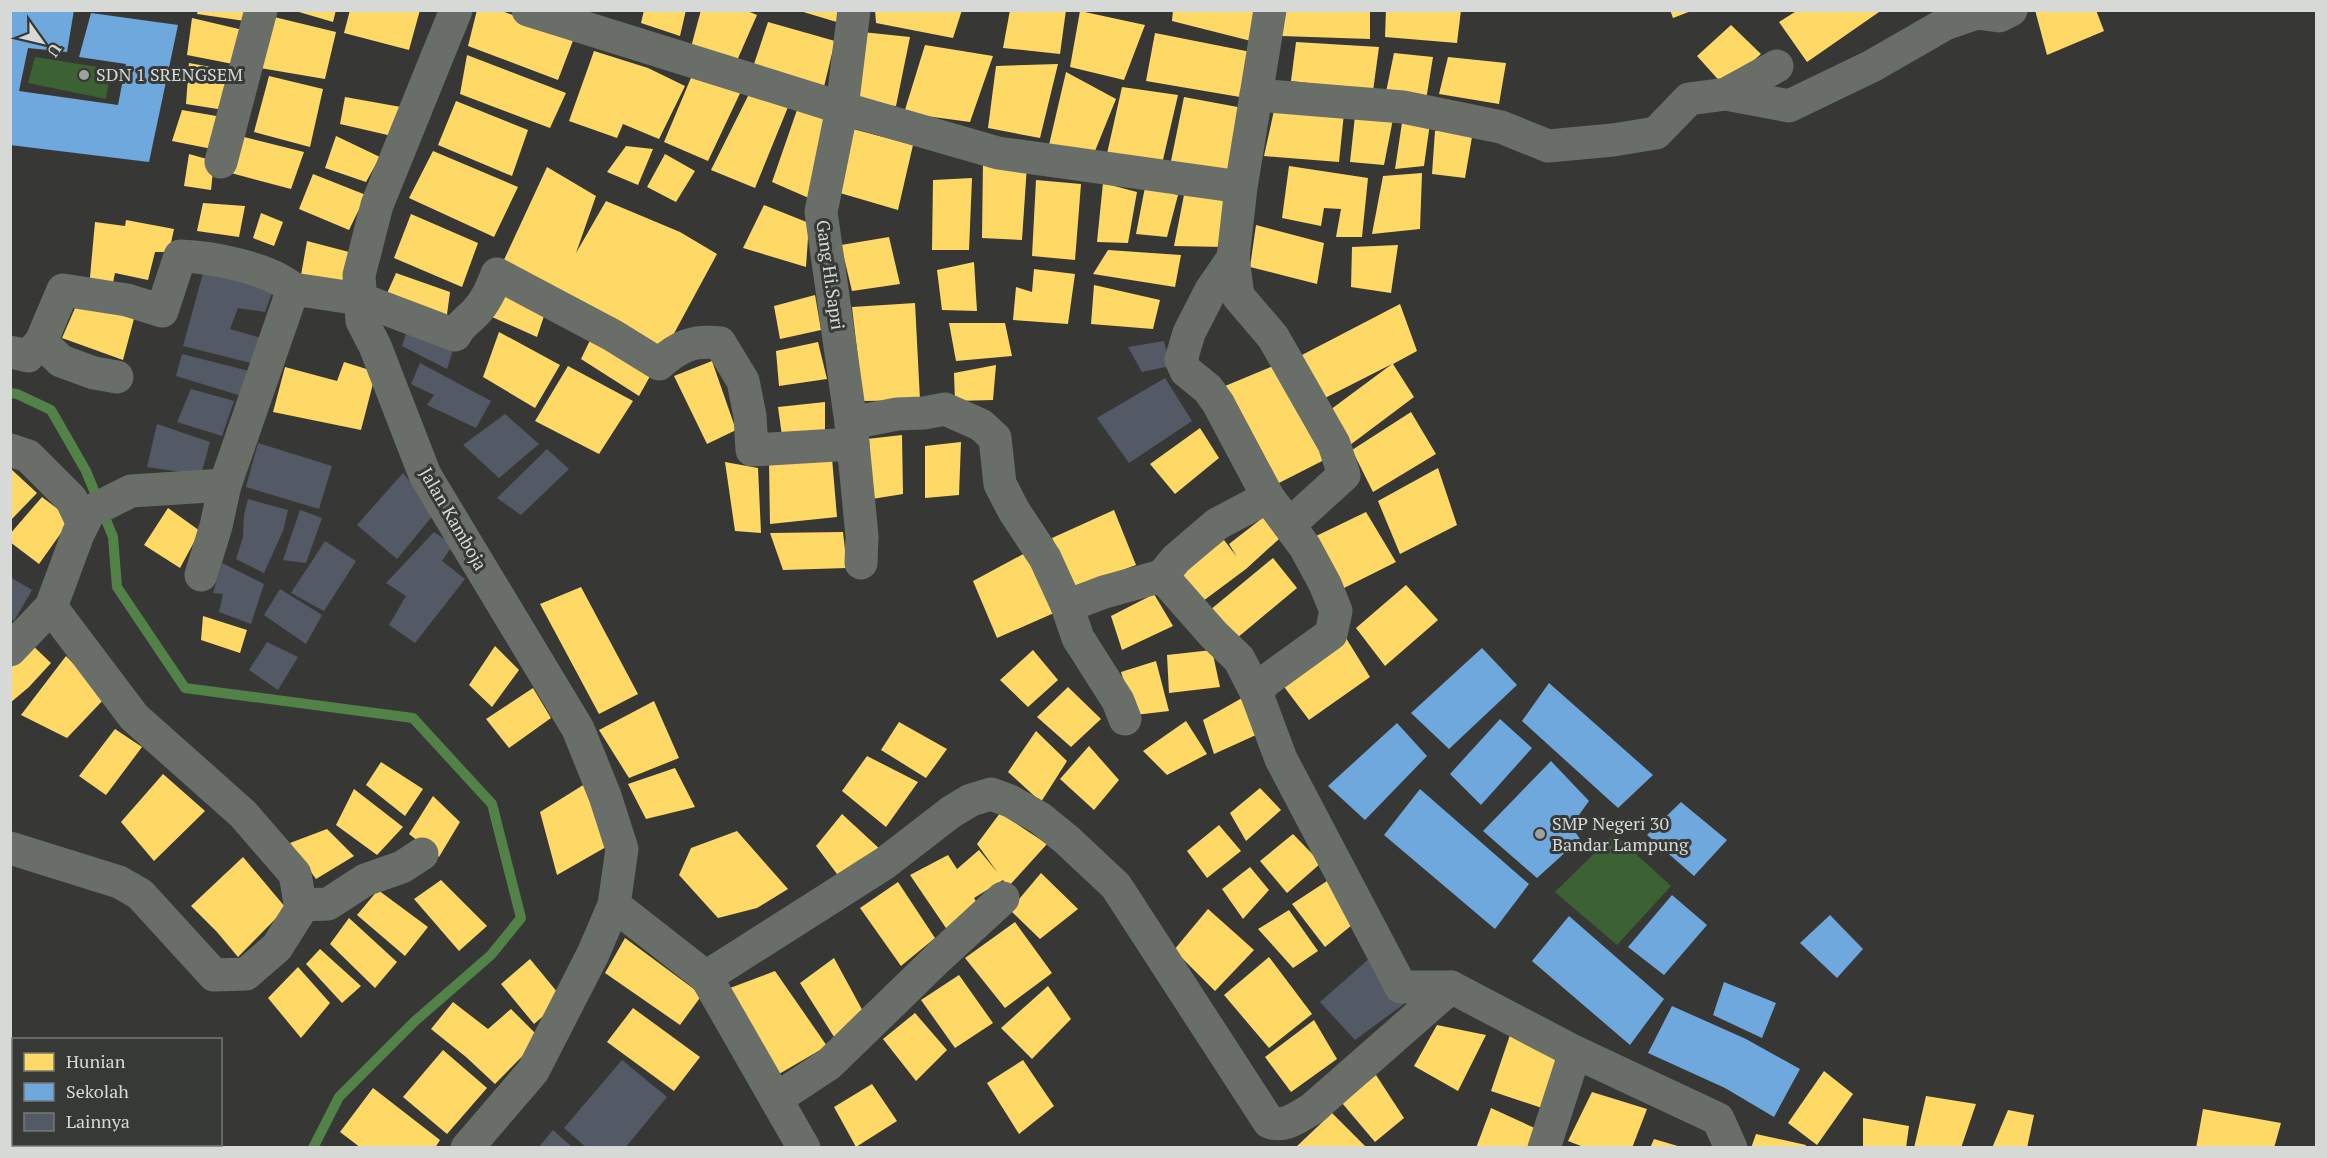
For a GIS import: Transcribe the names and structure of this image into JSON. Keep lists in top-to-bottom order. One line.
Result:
{"streets":{"street":["Gang Hi.Sapri","Jalan Kamboja"]},"places":["SDN 1 SRENGSEM","SMP Negeri 30 Bandar Lampung"],"legend":["Hunian","Sekolah","Lainnya"],"north":"bottom right"}
